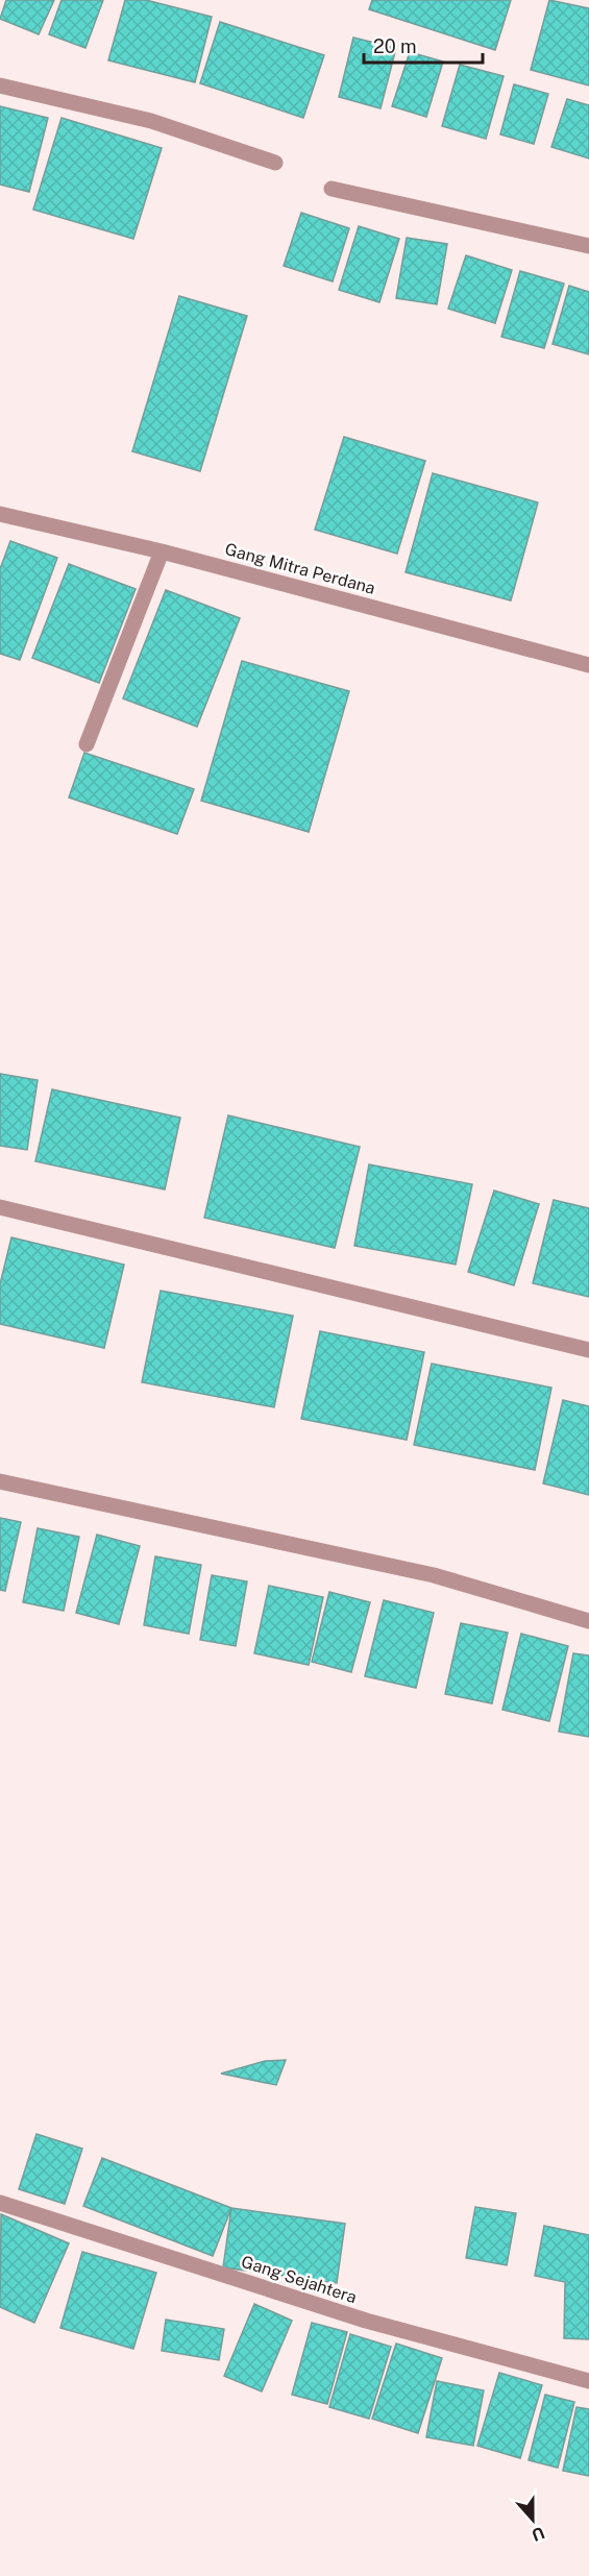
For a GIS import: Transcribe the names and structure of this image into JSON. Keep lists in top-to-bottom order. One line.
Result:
{"streets":{"street":["Gang Mitra Perdana","Gang Sejahtera"]},"scale_bar":"20 m","north":"bottom"}
